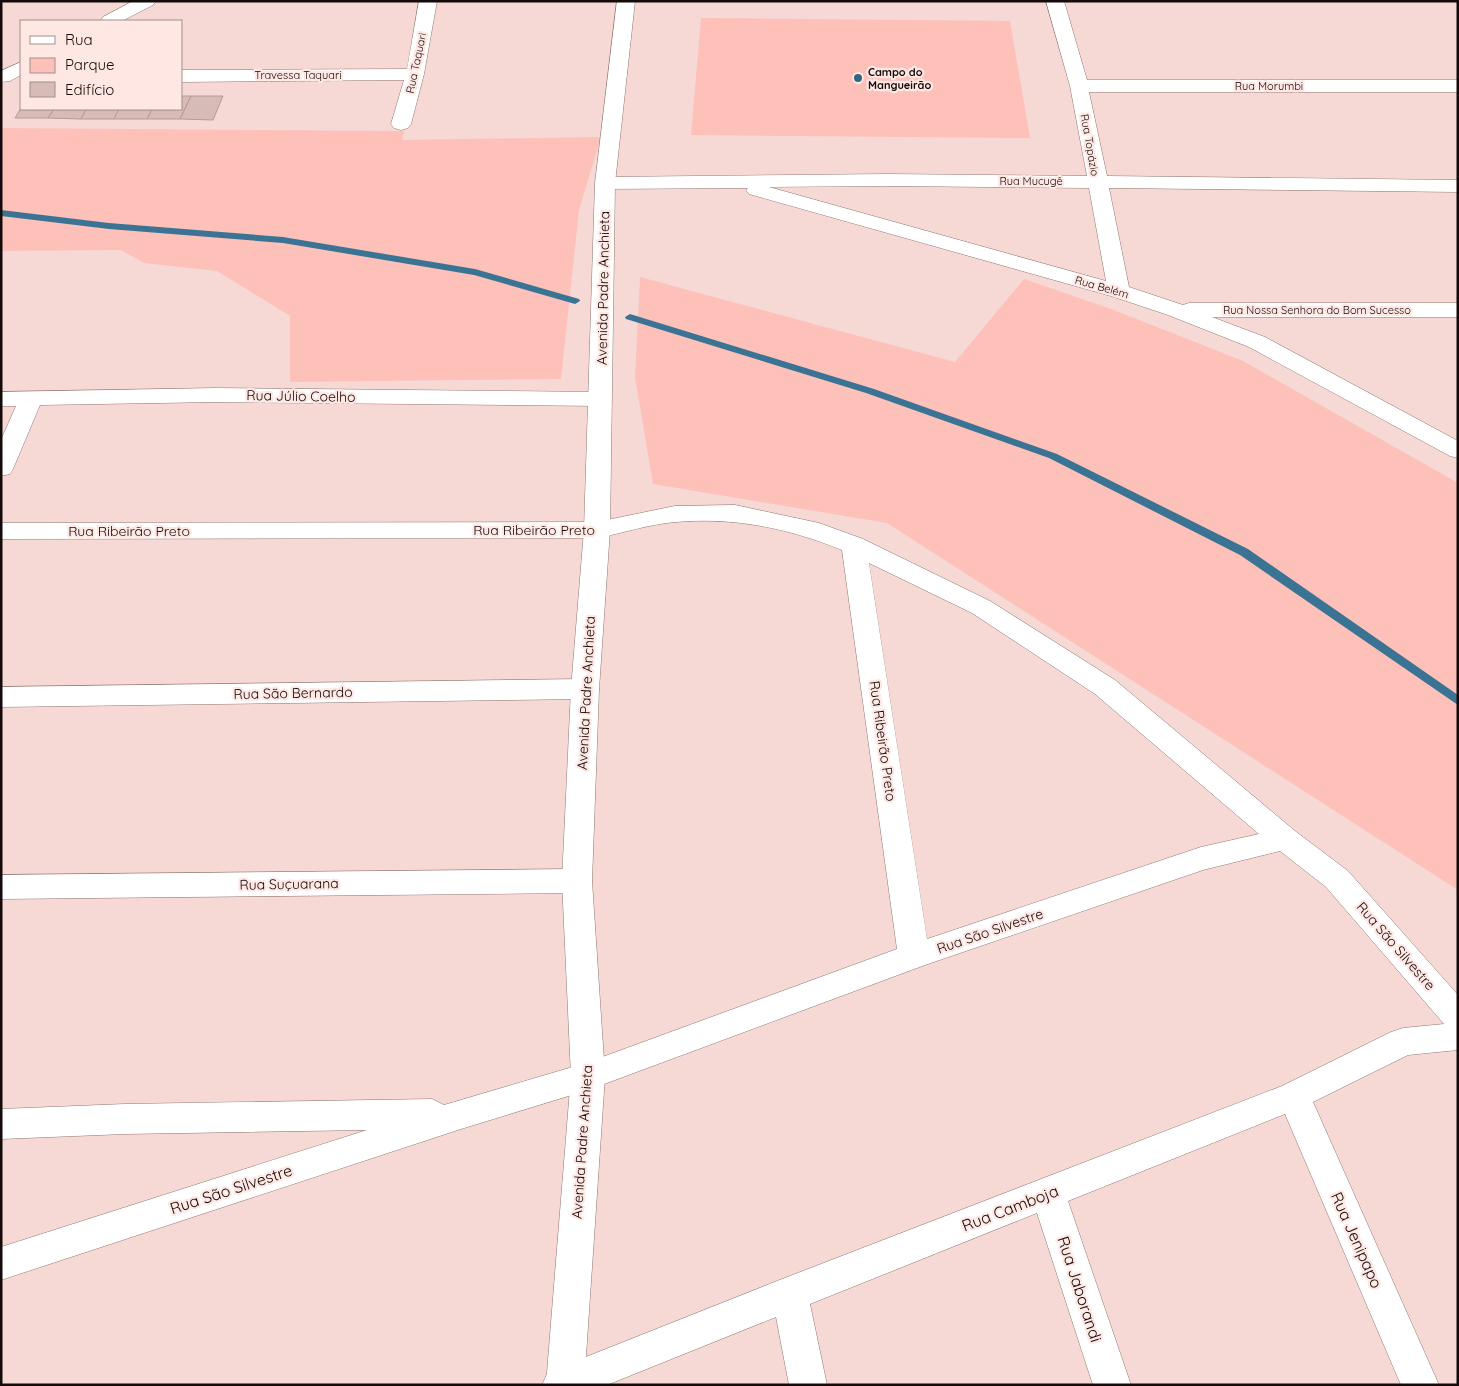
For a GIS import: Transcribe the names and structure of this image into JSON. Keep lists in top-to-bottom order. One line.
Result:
{"streets":{"street":["Rua Taquari","Travessa Taquari","Rua Morumbi","Rua Topázio","Rua Mucugê","Rua Belém","Avenida Padre Anchieta","Rua Nossa Senhora do Bom Sucesso","Rua Júlio Coelho","Rua Ribeirão Preto","Rua São Bernardo","Rua Suçuarana","Rua São Silvestre","Rua Camboja","Rua Jenipapo","Rua Jaborandi"]},"crossings":[["Rua Taquari","Travessa Taquari"],["Rua Morumbi","Rua Topázio"],["Rua Topázio","Rua Mucugê"],["Rua Topázio","Rua Belém"],["Rua Mucugê","Rua Belém"],["Rua Mucugê","Avenida Padre Anchieta"],["Rua Belém","Rua Nossa Senhora do Bom Sucesso"],["Avenida Padre Anchieta","Rua Júlio Coelho"],["Avenida Padre Anchieta","Rua Ribeirão Preto"],["Avenida Padre Anchieta","Rua São Bernardo"],["Avenida Padre Anchieta","Rua Suçuarana"],["Avenida Padre Anchieta","Rua São Silvestre"],["Avenida Padre Anchieta","Rua Camboja"],["Rua Ribeirão Preto","Rua São Silvestre"],["Rua Camboja","Rua Jenipapo"],["Rua Camboja","Rua Jaborandi"]],"places":["Campo do Mangueirão"],"legend":["Rua","Parque","Edifício"]}
